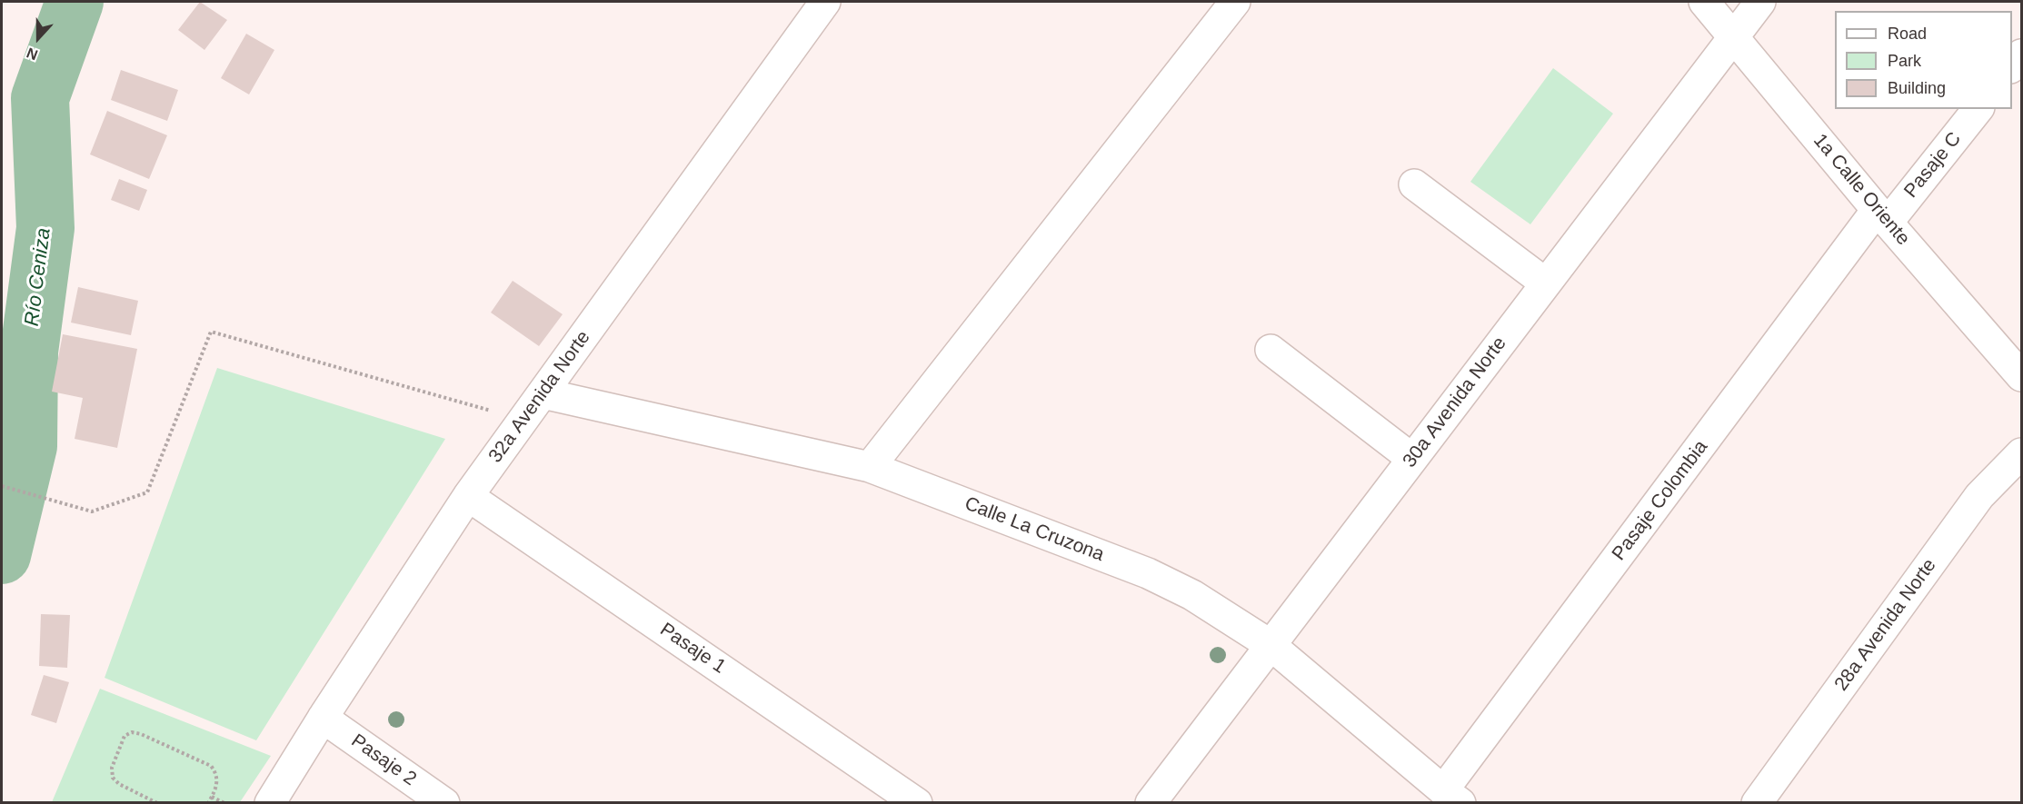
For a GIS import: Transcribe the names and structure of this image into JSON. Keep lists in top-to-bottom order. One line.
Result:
{"streets":{"street":["Pasaje C","1a Calle Oriente","32a Avenida Norte","30a Avenida Norte","Pasaje Colombia","Calle La Cruzona","28a Avenida Norte","Pasaje 1","Pasaje 2"]},"crossings":[["Pasaje C","1a Calle Oriente"],["Pasaje C","Pasaje Colombia"],["1a Calle Oriente","30a Avenida Norte"],["1a Calle Oriente","Pasaje Colombia"],["32a Avenida Norte","Calle La Cruzona"],["32a Avenida Norte","Pasaje 1"],["32a Avenida Norte","Pasaje 2"],["30a Avenida Norte","Calle La Cruzona"],["Pasaje Colombia","Calle La Cruzona"]],"water":["Río Ceniza"],"legend":["Road","Park","Building"],"north":"bottom"}
